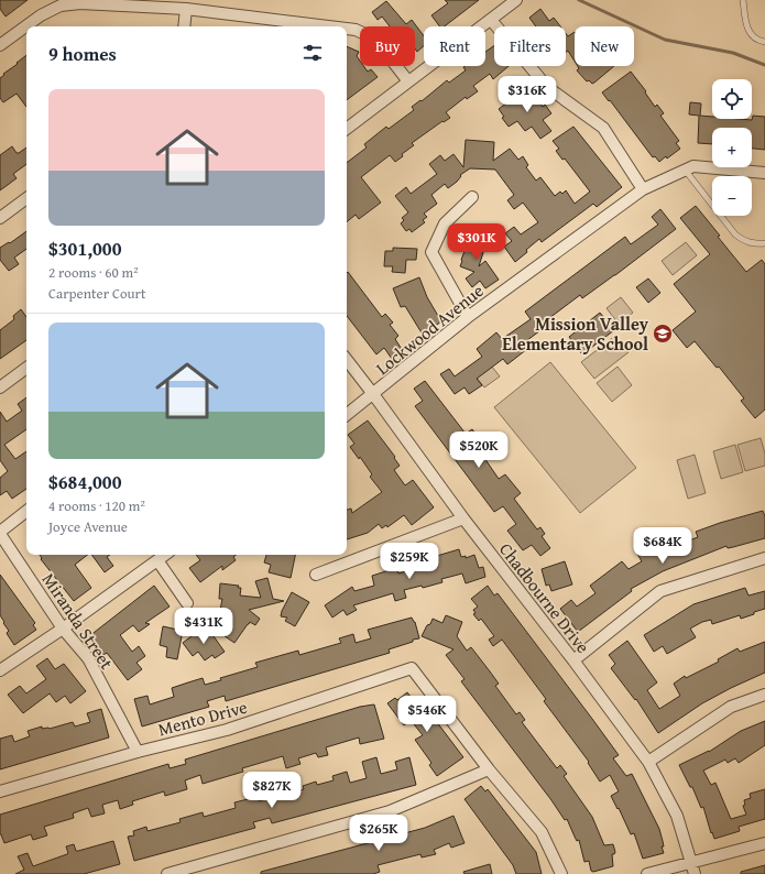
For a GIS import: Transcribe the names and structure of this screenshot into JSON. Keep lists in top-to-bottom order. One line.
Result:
{"streets":{"street":["Lockwood Avenue","Chadbourne Drive","Miranda Street","Mento Drive"]},"crossings":[["Lockwood Avenue","Chadbourne Drive"],["Miranda Street","Mento Drive"]],"places":{"school or university":["Mission Valley Elementary School"]},"page":{"chip":["Buy","Rent","Filters","New"],"heading":"9 homes","price":["$316K","$301K","$520K","$684K","$259K","$431K","$546K","$827K","$265K"],"map_buttons":["+","−"],"list":[{"name":"$301,000","note":"2 rooms · 60 m² · Carpenter Court"},{"name":"$684,000","note":"4 rooms · 120 m² · Joyce Avenue"}]}}
